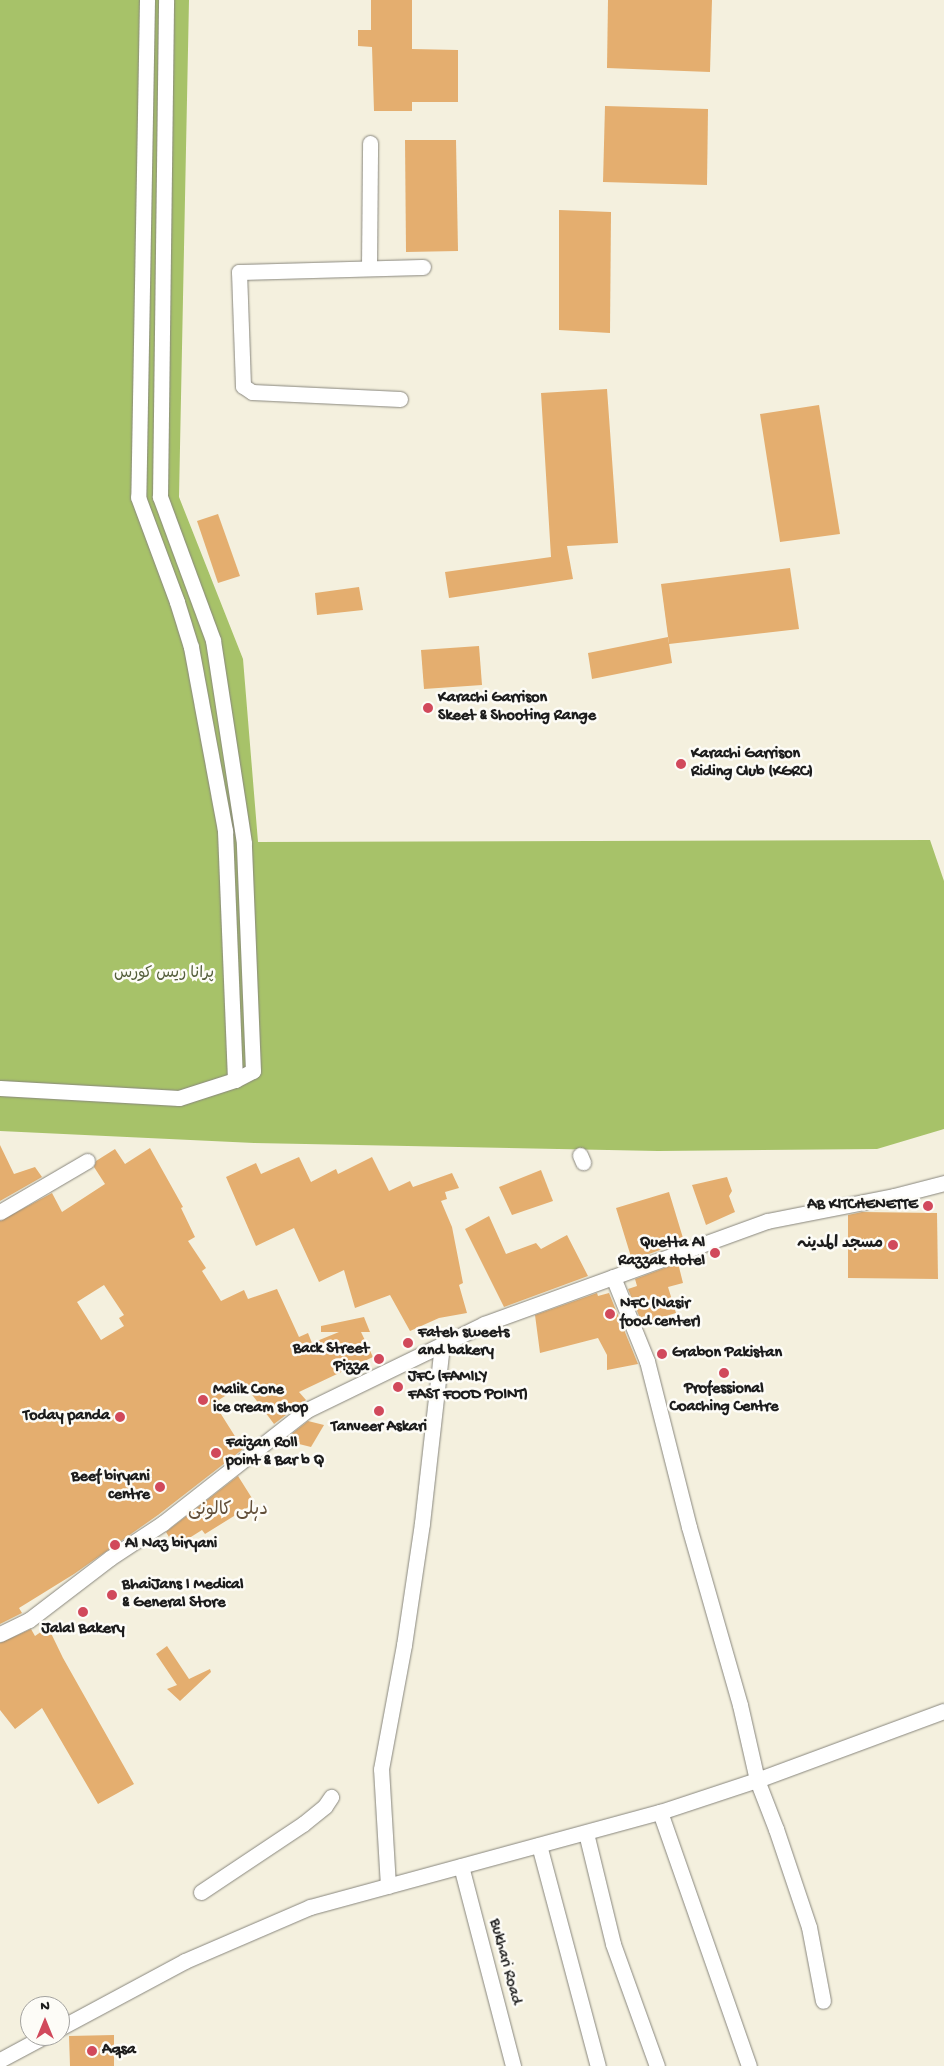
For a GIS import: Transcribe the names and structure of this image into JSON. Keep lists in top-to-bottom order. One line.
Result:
{"streets":{"street":["Bukhari Road"]},"districts":["دہلی کالونی"],"parks":["پرانا ریس کورس"],"places":["Karachi Garrison Skeet & Shooting Range","Karachi Garrison Riding Club (KGRC)","AB KITCHENETTE","مسجد المدینہ","Quetta Al Razzak Hotel","NFC (Nasir food center)","Fateh sweets and bakery","Grabon Pakistan","Back Street Pizza","Professional Coaching Centre","JFC (FAMILY FAST FOOD POINT)","Malik Cone ice cream shop","Tanveer Askari","Today panda","Faizan Roll point & Bar b Q","Beef biryani centre","Al Naz biryani","BhaiJans I Medical & General Store","Jalal Bakery","Aqsa"],"north":"top"}
